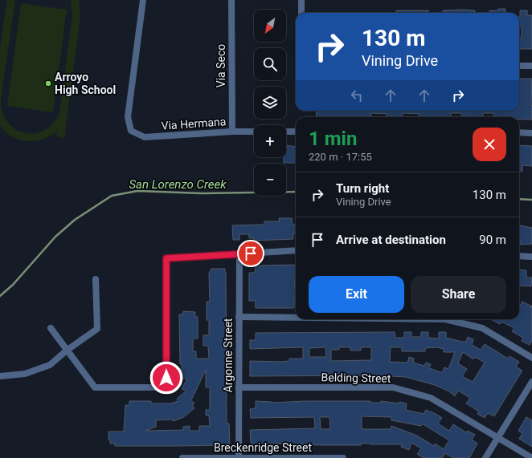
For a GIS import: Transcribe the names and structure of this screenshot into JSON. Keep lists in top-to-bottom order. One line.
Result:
{"streets":{"street":["Via Seco","Via Hermana","Argonne Street","Belding Street","Breckenridge Street"]},"crossings":[["Via Seco","Via Hermana"],["Argonne Street","Belding Street"],["Argonne Street","Breckenridge Street"]],"water":["San Lorenzo Creek"],"places":["Arroyo High School"],"north":"bottom left","page":{"map_buttons":["+","−"],"turn":["130 m","Vining Drive"],"heading":["1 min","220 m · 17:55"],"list":[{"name":"Turn right","note":"Vining Drive","value":"130 m"},{"name":"Arrive at destination","value":"90 m"}],"buttons":["Exit","Share"]}}
